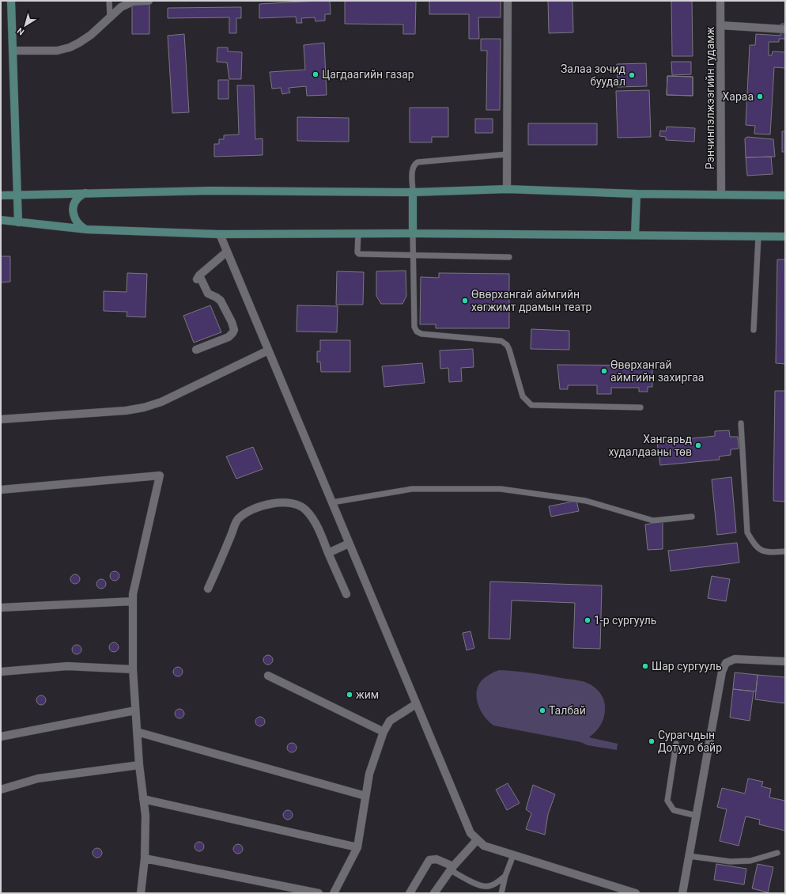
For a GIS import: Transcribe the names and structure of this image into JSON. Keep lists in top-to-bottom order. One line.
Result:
{"streets":{"street":["Рэнчинпэлжээгийн гудамж"]},"places":["Цагдаагийн газар","Залаа зочид буудал","Хараа","Өвөрхангай аймгийн хөгжимт драмын театр","Өвөрхангай аймгийн захиргаа","Хангарьд худалдааны төв","1-р сургууль","Шар сургууль","жим","Талбай","Сурагчдын Дотуур байр"],"north":"bottom left"}
